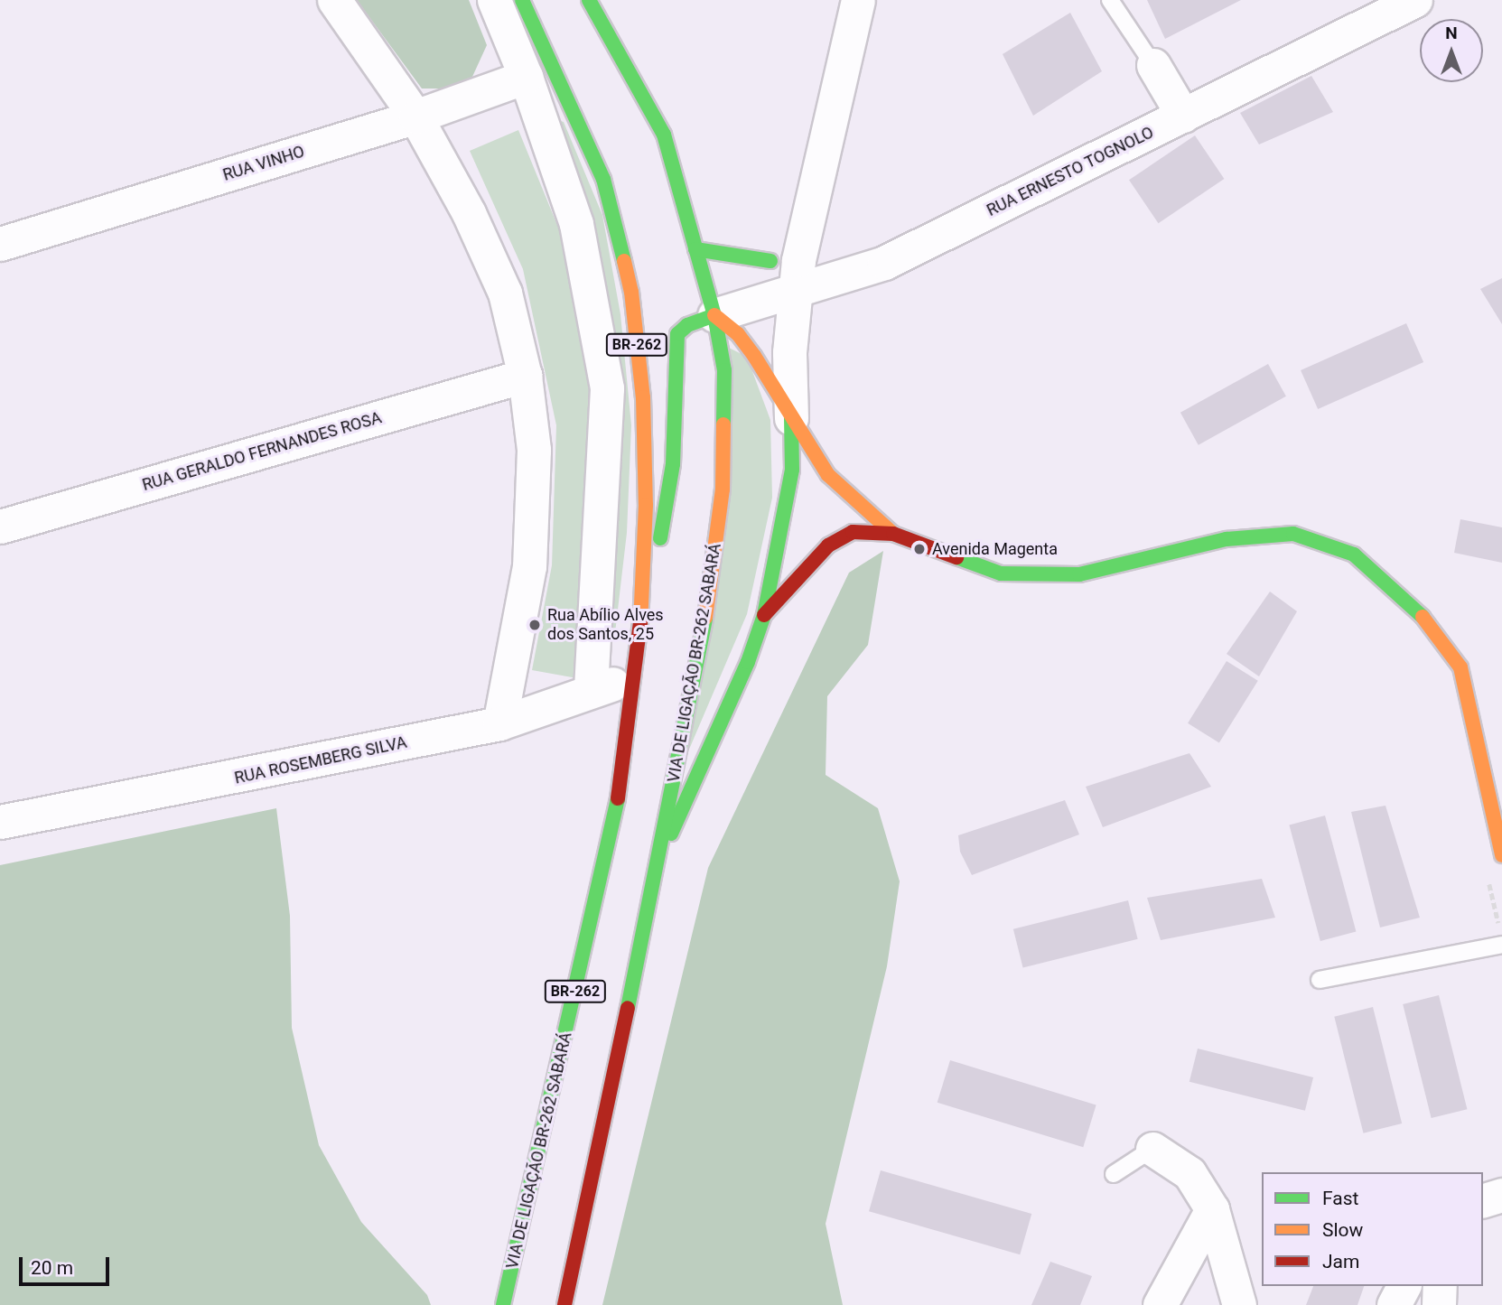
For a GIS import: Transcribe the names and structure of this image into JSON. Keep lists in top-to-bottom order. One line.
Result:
{"streets":{"main road":["BR-262","VIA DE LIGAÇÃO BR-262 SABARÁ"],"street":["RUA VINHO","RUA ERNESTO TOGNOLO","RUA GERALDO FERNANDES ROSA","RUA ROSEMBERG SILVA"]},"crossings":[["RUA ERNESTO TOGNOLO","VIA DE LIGAÇÃO BR-262 SABARÁ"],["VIA DE LIGAÇÃO BR-262 SABARÁ","RUA ROSEMBERG SILVA"]],"places":["Avenida Magenta","Rua Abílio Alves dos Santos, 25"],"legend":["Fast","Slow","Jam"],"scale_bar":"20 m","north":"top"}
